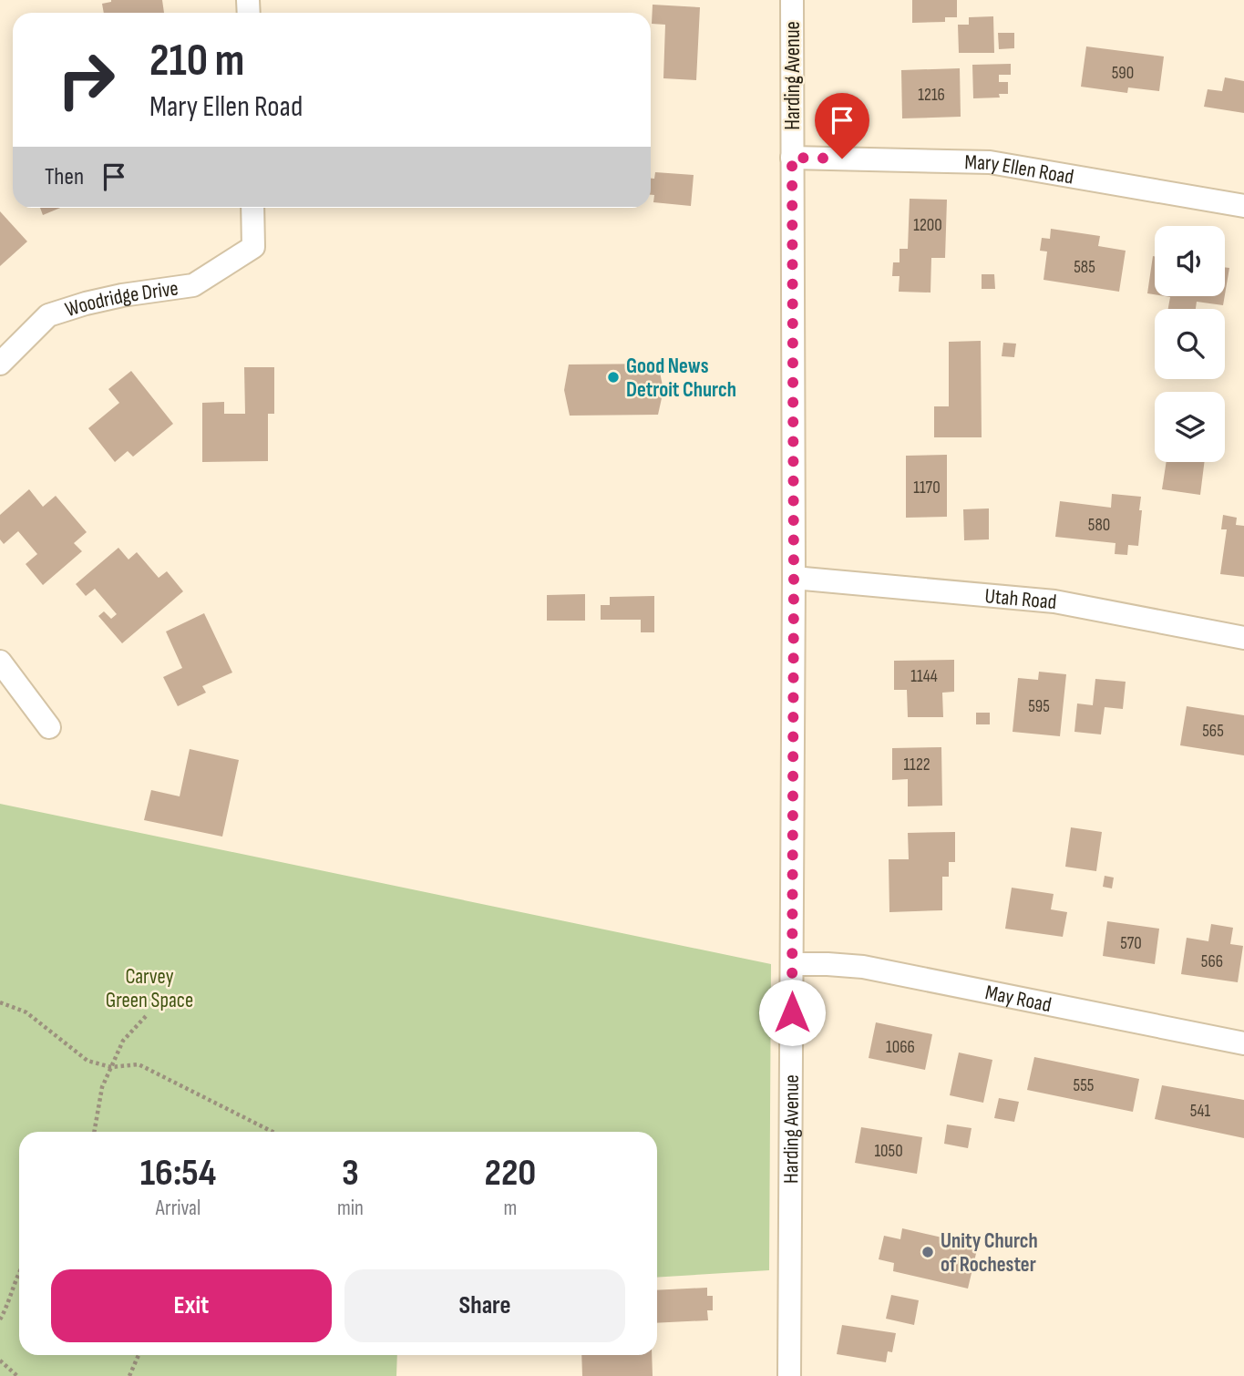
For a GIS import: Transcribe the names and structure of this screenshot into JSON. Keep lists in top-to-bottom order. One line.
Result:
{"streets":{"street":["Harding Avenue","Mary Ellen Road","Woodridge Drive","Utah Road","May Road"]},"crossings":[["Harding Avenue","Mary Ellen Road"],["Harding Avenue","Utah Road"],["Harding Avenue","May Road"]],"parks":["Carvey Green Space"],"places":["Good News Detroit Church","Unity Church of Rochester"],"house_numbers":["590","1216","1200","585","1170","580","1144","595","565","1122","570","566","1066","555","541","1050"],"page":{"turn":["210 m","Mary Ellen Road"],"then":"Then","eta":["16:54","Arrival","3","min","220","m"],"buttons":["Exit","Share"]}}
